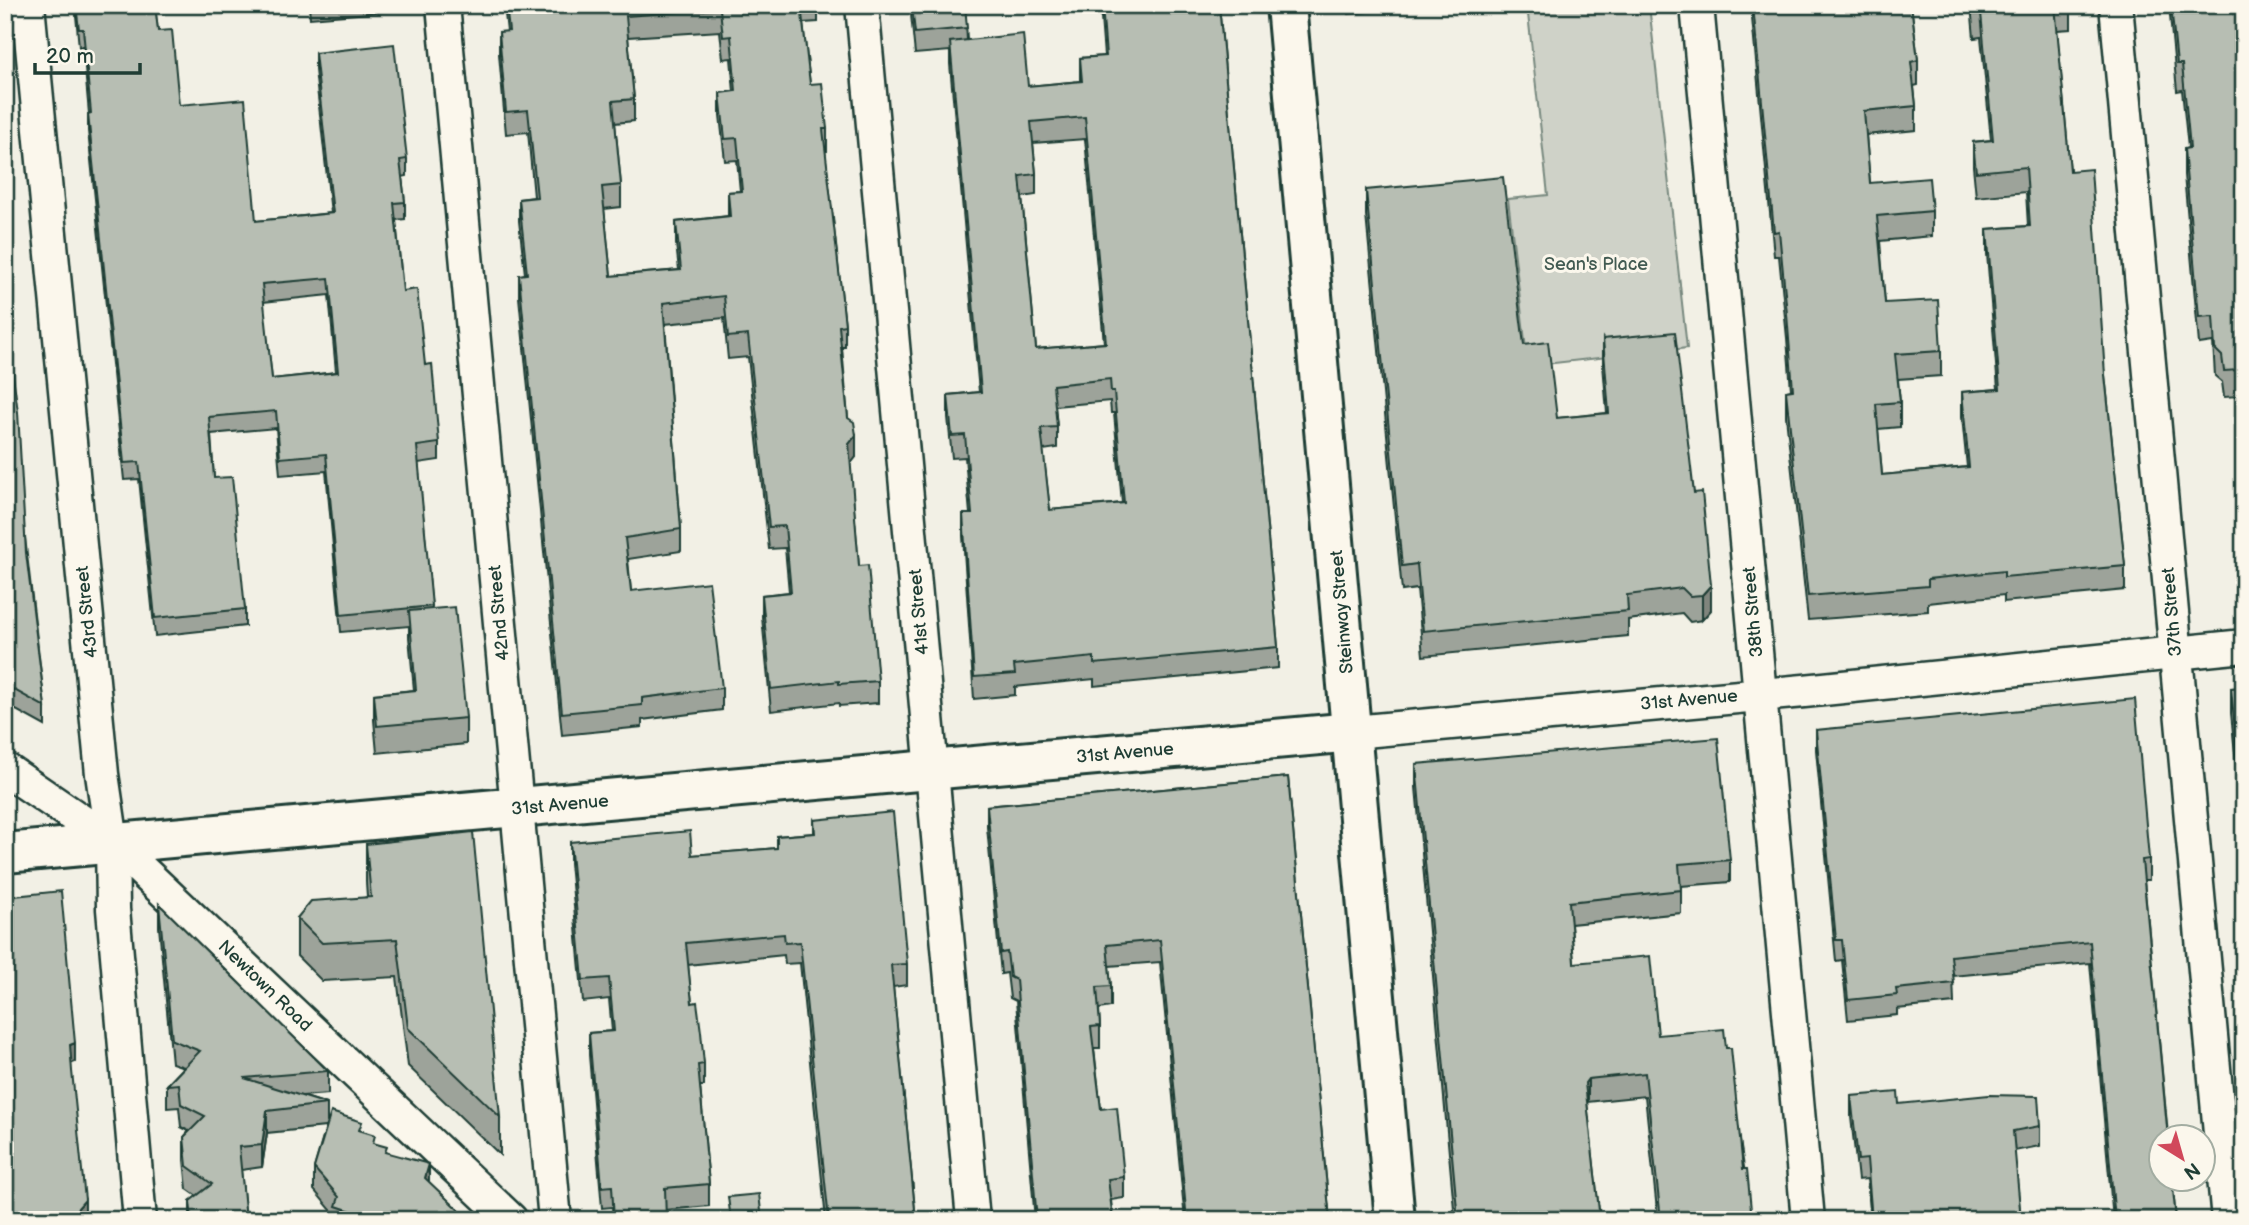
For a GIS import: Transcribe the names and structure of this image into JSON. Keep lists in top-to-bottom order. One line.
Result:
{"streets":{"street":["43rd Street","41st Street","Steinway Street","38th Street","37th Street","42nd Street","31st Avenue","Newtown Road"]},"crossings":[["43rd Street","31st Avenue"],["43rd Street","Newtown Road"],["41st Street","31st Avenue"],["Steinway Street","31st Avenue"],["38th Street","31st Avenue"],["37th Street","31st Avenue"],["42nd Street","31st Avenue"],["31st Avenue","Newtown Road"]],"parks":["Sean's Place"],"scale_bar":"20 m","north":"bottom right"}
